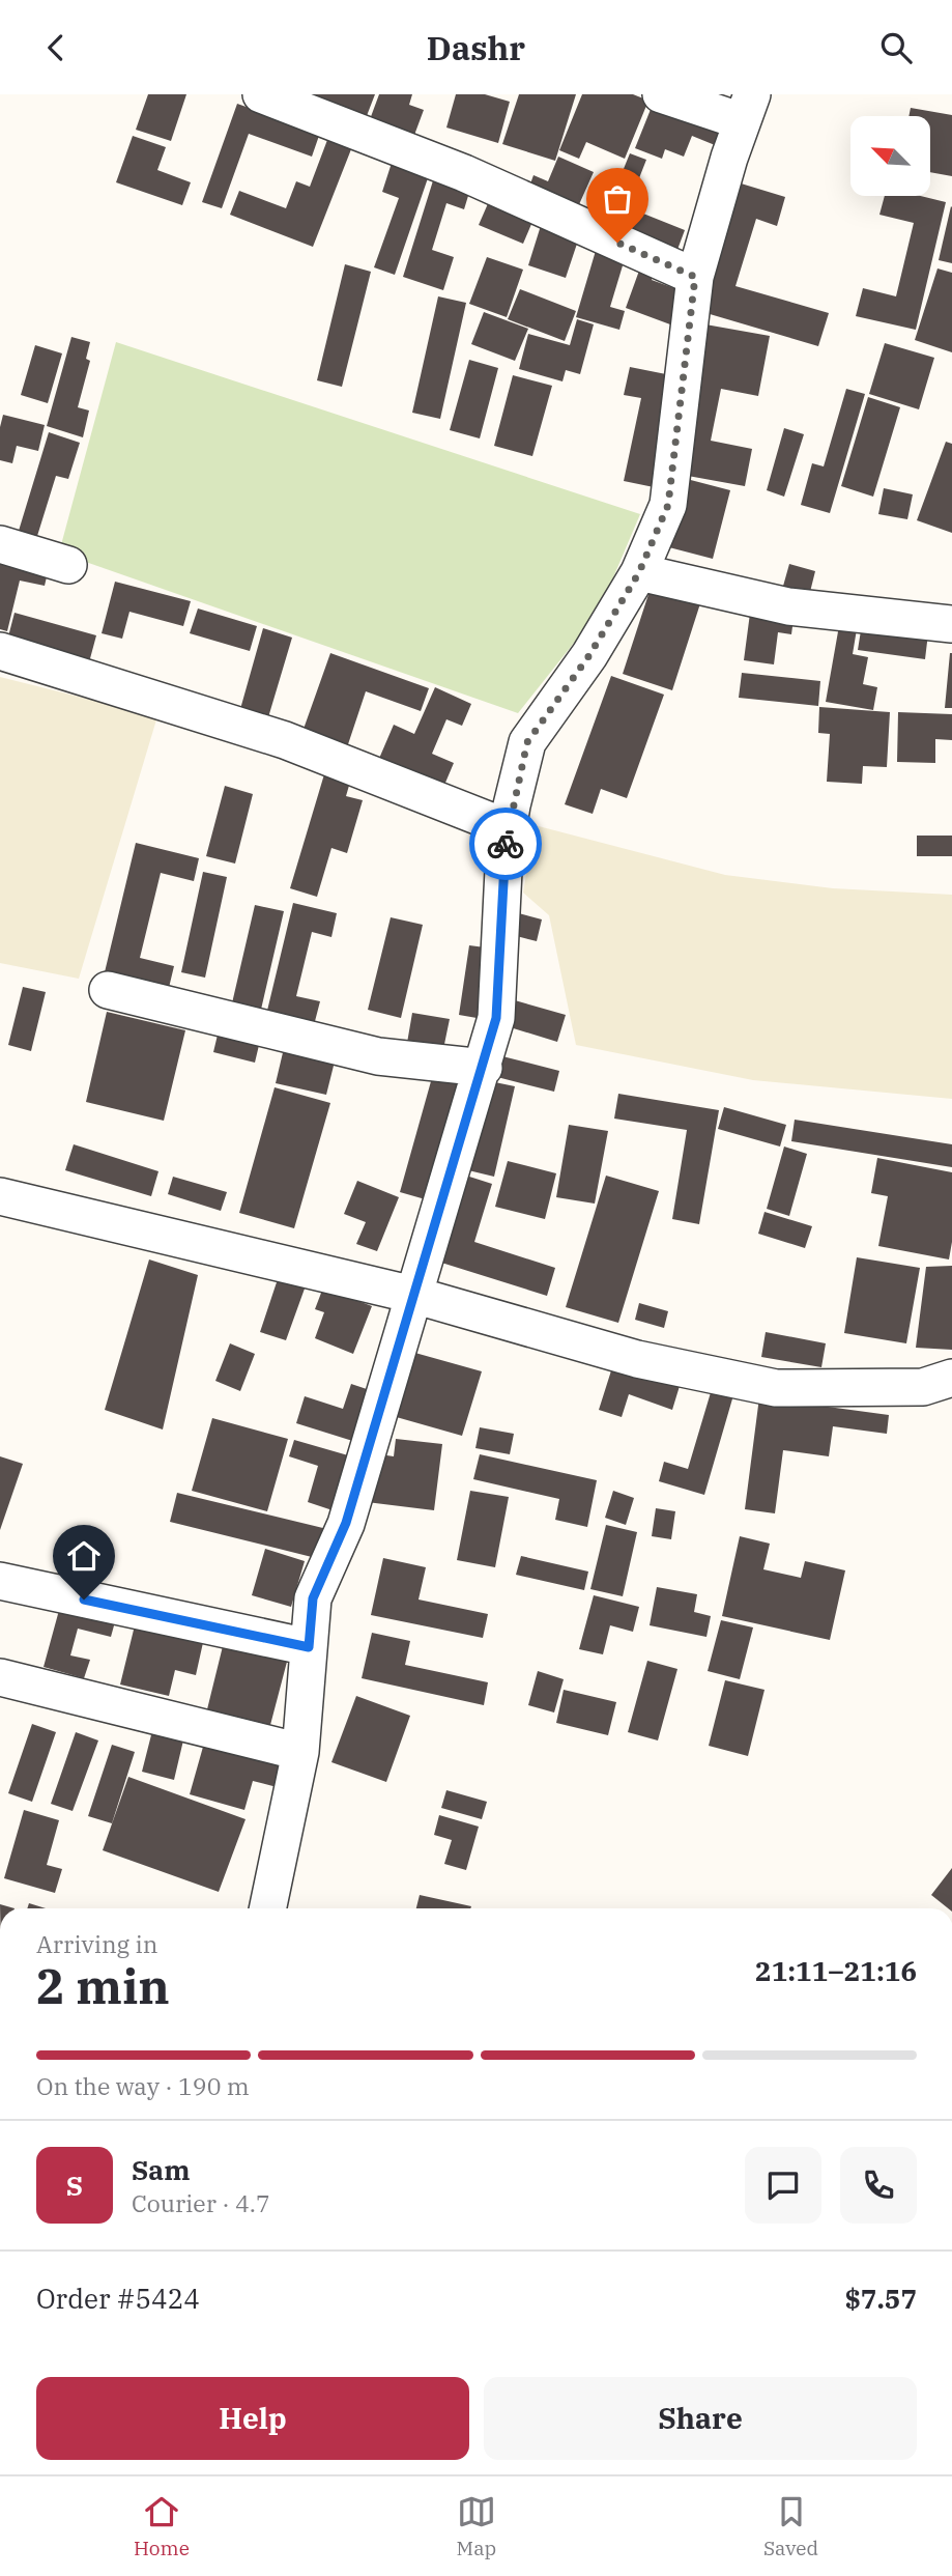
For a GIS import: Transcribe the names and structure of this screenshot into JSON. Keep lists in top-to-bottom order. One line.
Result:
{"north":"top left","page":{"header":"Dashr","heading":["2 min","Arriving in","21:11–21:16"],"panel":["Sam","Courier · 4.7","Order #5424","$7.57"],"bar":"On the way · 190 m","round":"S","buttons":["Help","Share"],"tabs":["Home","Map","Saved"]}}
